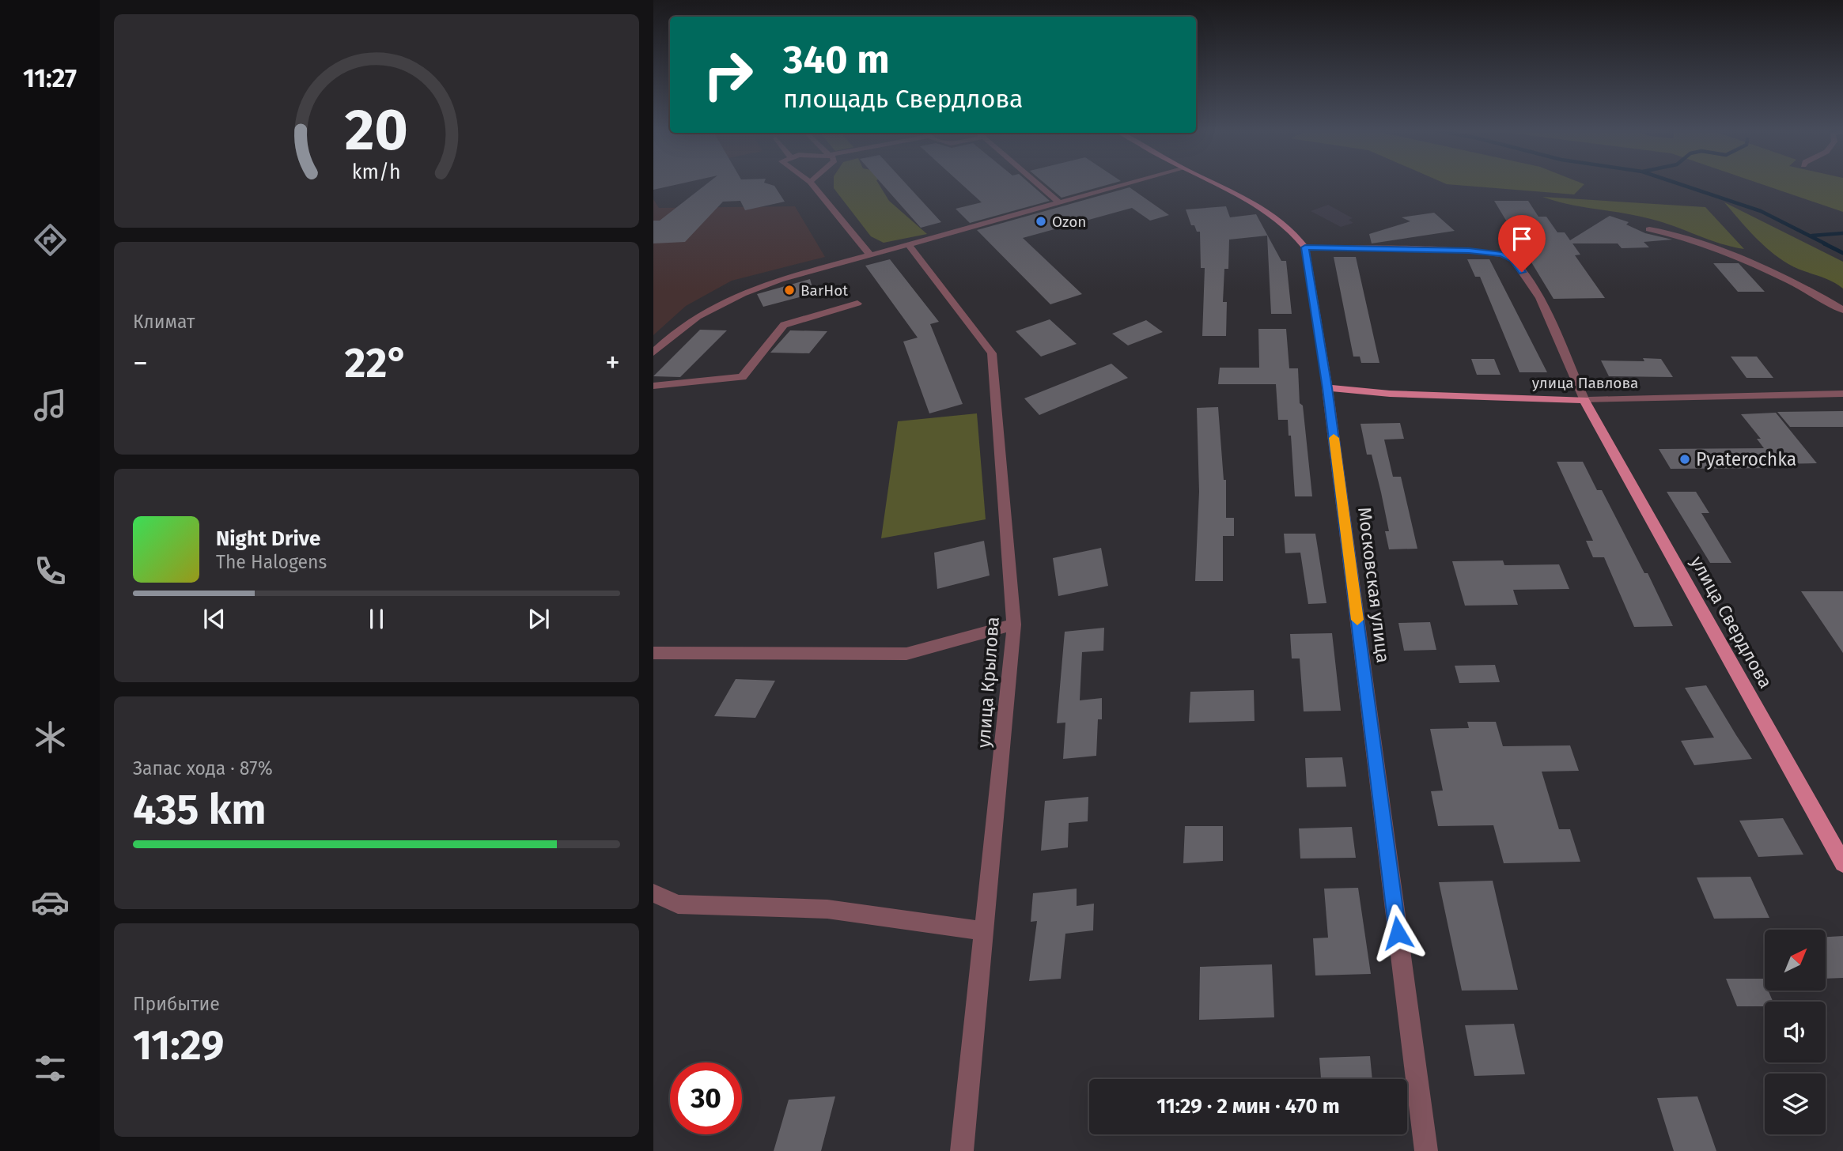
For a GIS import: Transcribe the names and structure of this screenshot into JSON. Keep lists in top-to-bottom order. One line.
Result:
{"streets":{"main road":["улица Павлова","Московская улица","улица Свердлова"],"street":["улица Крылова"]},"crossings":[["улица Павлова","Московская улица"],["улица Павлова","улица Свердлова"]],"places":["Ozon","BarHot","Pyaterochka"],"north":"top right","page":{"tabs":"11:27","turn":["340 m","площадь Свердлова"],"tile":["Климат",["Запас хода · 87%","435 km"],["Прибытие","11:29"]],"heat":["−","22°","+"],"song":["Night Drive","The Halogens"],"limit":"30","trip":"11:29 · 2 мин · 470 m","gauge":["20","km/h"]}}
